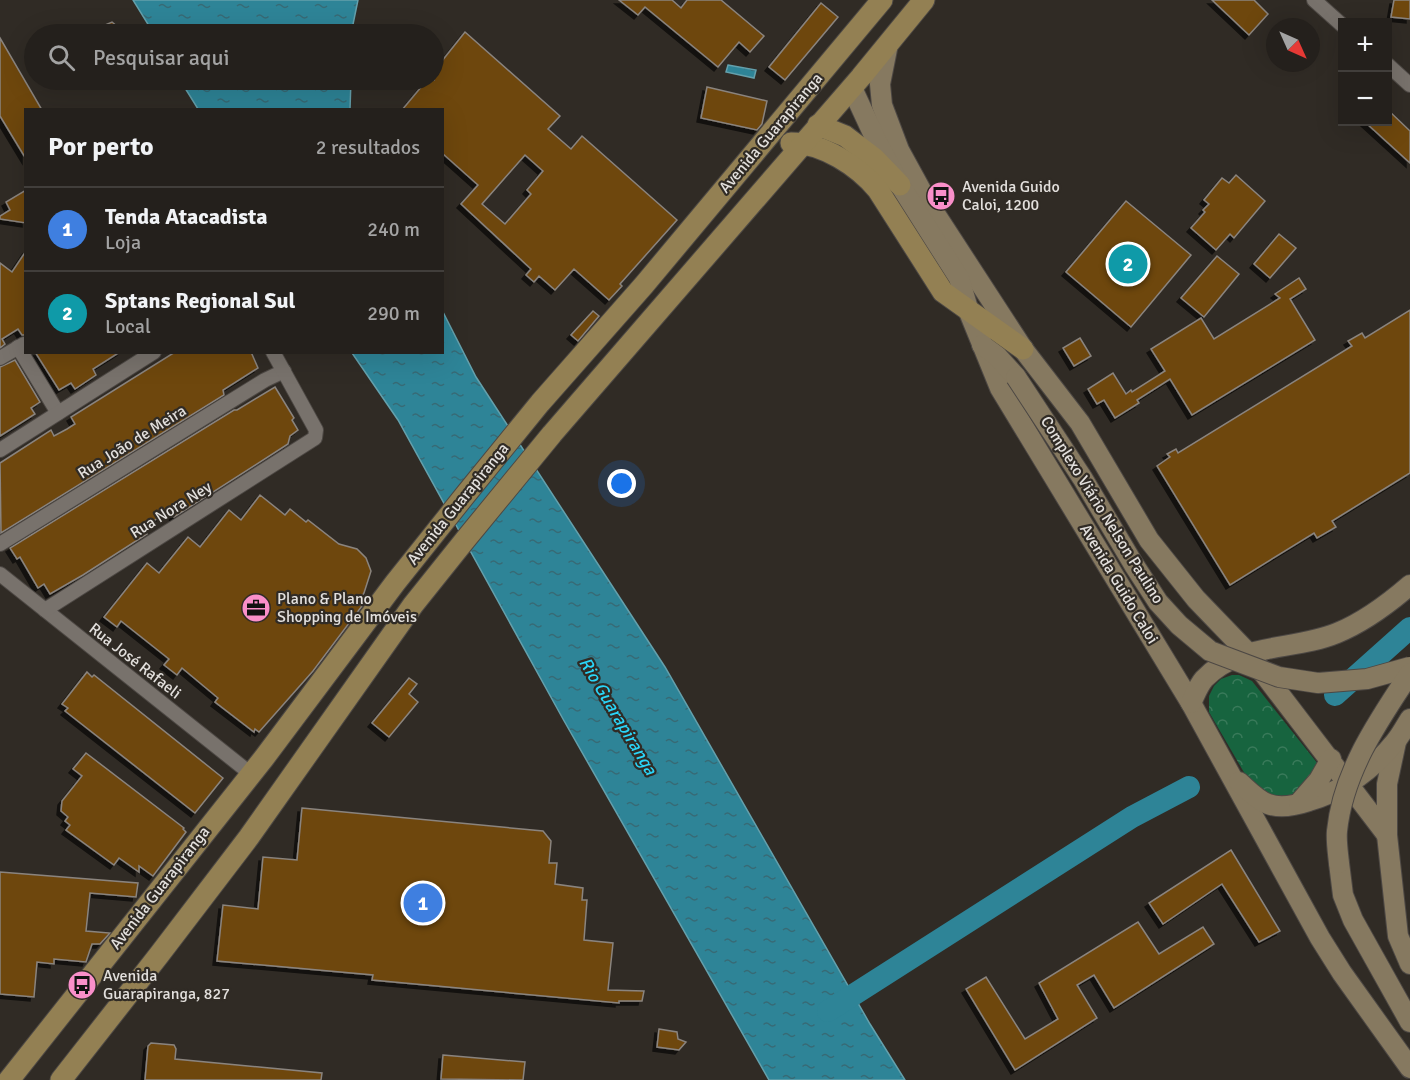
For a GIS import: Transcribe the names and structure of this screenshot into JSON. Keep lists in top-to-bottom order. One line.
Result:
{"streets":{"main road":["Avenida Guarapiranga","Complexo Viário Nelson Paulino","Avenida Guido Caloi"],"street":["Rua João de Meira","Rua Nora Ney","Rua José Rafaeli"]},"crossings":[["Avenida Guarapiranga","Avenida Guido Caloi"],["Avenida Guarapiranga","Rua José Rafaeli"],["Rua João de Meira","Rua Nora Ney"],["Rua Nora Ney","Rua José Rafaeli"],["Complexo Viário Nelson Paulino","Avenida Guido Caloi"]],"water":["Rio Guarapiranga"],"places":{"bus stop":["Avenida Guido Caloi, 1200","Avenida Guarapiranga, 827"],"office":["Plano & Plano Shopping de Imóveis"]},"north":"bottom right","page":{"map_buttons":["+","−"],"search":"Pesquisar aqui","heading":["Por perto","2 resultados"],"list":[{"mark":"1","name":"Tenda Atacadista","note":"Loja","value":"240 m"},{"mark":"2","name":"Sptans Regional Sul","note":"Local","value":"290 m"}],"pins":["2","1"]}}
